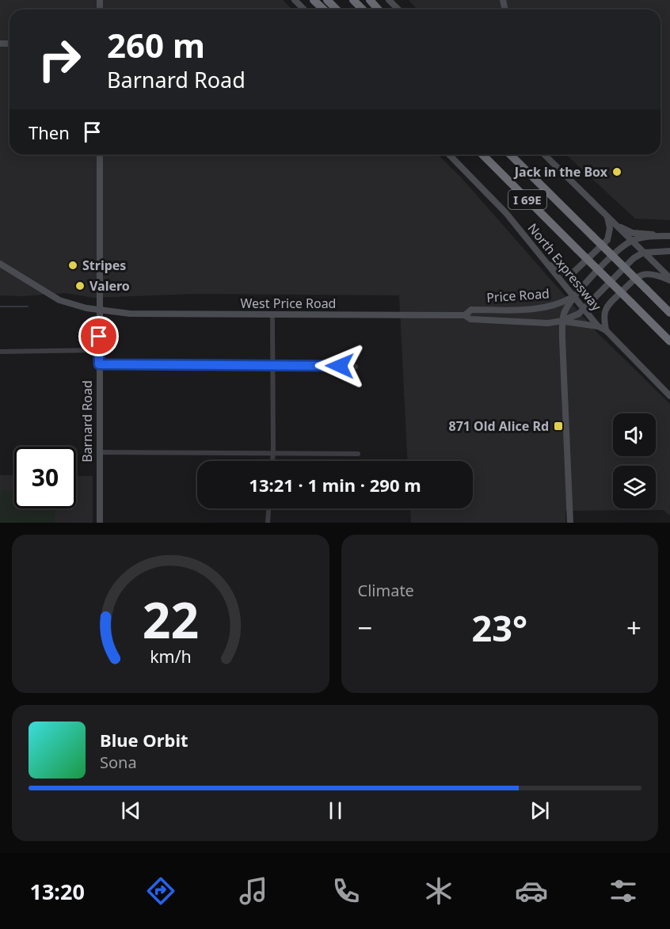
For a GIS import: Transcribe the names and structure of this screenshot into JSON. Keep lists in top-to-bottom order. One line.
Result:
{"streets":{"highway":["I 69E","North Expressway"],"main road":["Price Road","West Price Road","Barnard Road"]},"crossings":[["North Expressway","Price Road"],["North Expressway","West Price Road"],["Price Road","West Price Road"],["West Price Road","Barnard Road"]],"places":{"other":["Jack in the Box","Stripes","Valero"],"transit":["871 Old Alice Rd"]},"page":{"turn":["260 m","Barnard Road"],"then":"Then","limit":"30","trip":"13:21 · 1 min · 290 m","tile":"Climate","heat":["−","23°","+"],"song":["Blue Orbit","Sona"],"tabs":"13:20","gauge":["22","km/h"]}}
